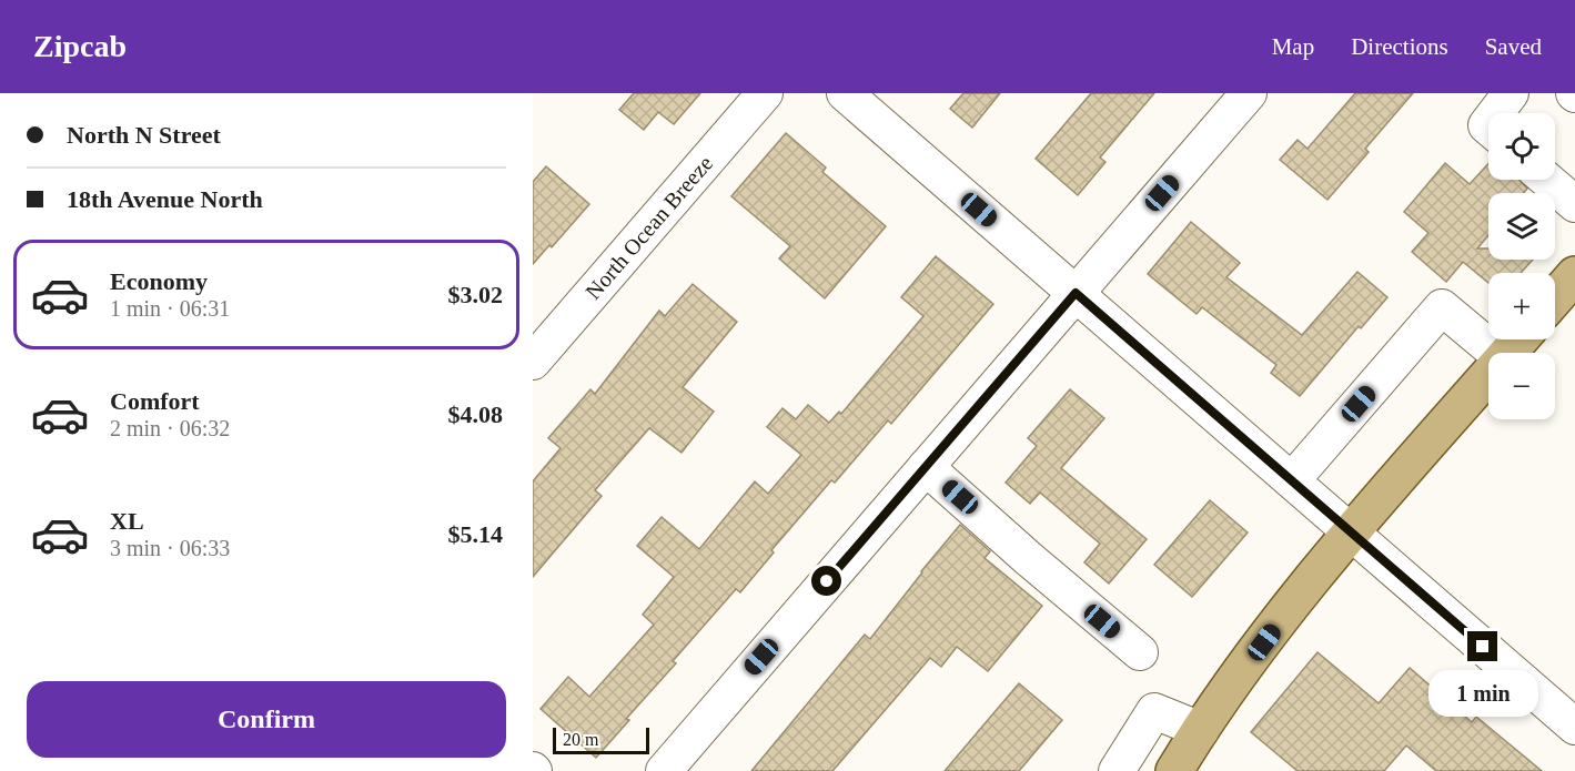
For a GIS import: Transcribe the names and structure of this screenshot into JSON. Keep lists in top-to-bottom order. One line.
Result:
{"streets":{"street":["North Ocean Breeze"]},"scale_bar":"20 m","page":{"header":"Zipcab","nav":["Map","Directions","Saved"],"banner":["North N Street","18th Avenue North"],"map_buttons":["+","−"],"list":[{"name":"Economy","note":"1 min · 06:31","value":"$3.02"},{"name":"Comfort","note":"2 min · 06:32","value":"$4.08"},{"name":"XL","note":"3 min · 06:33","value":"$5.14"}],"buttons":"Confirm","bubble":"1 min","scale":"20 m"}}
